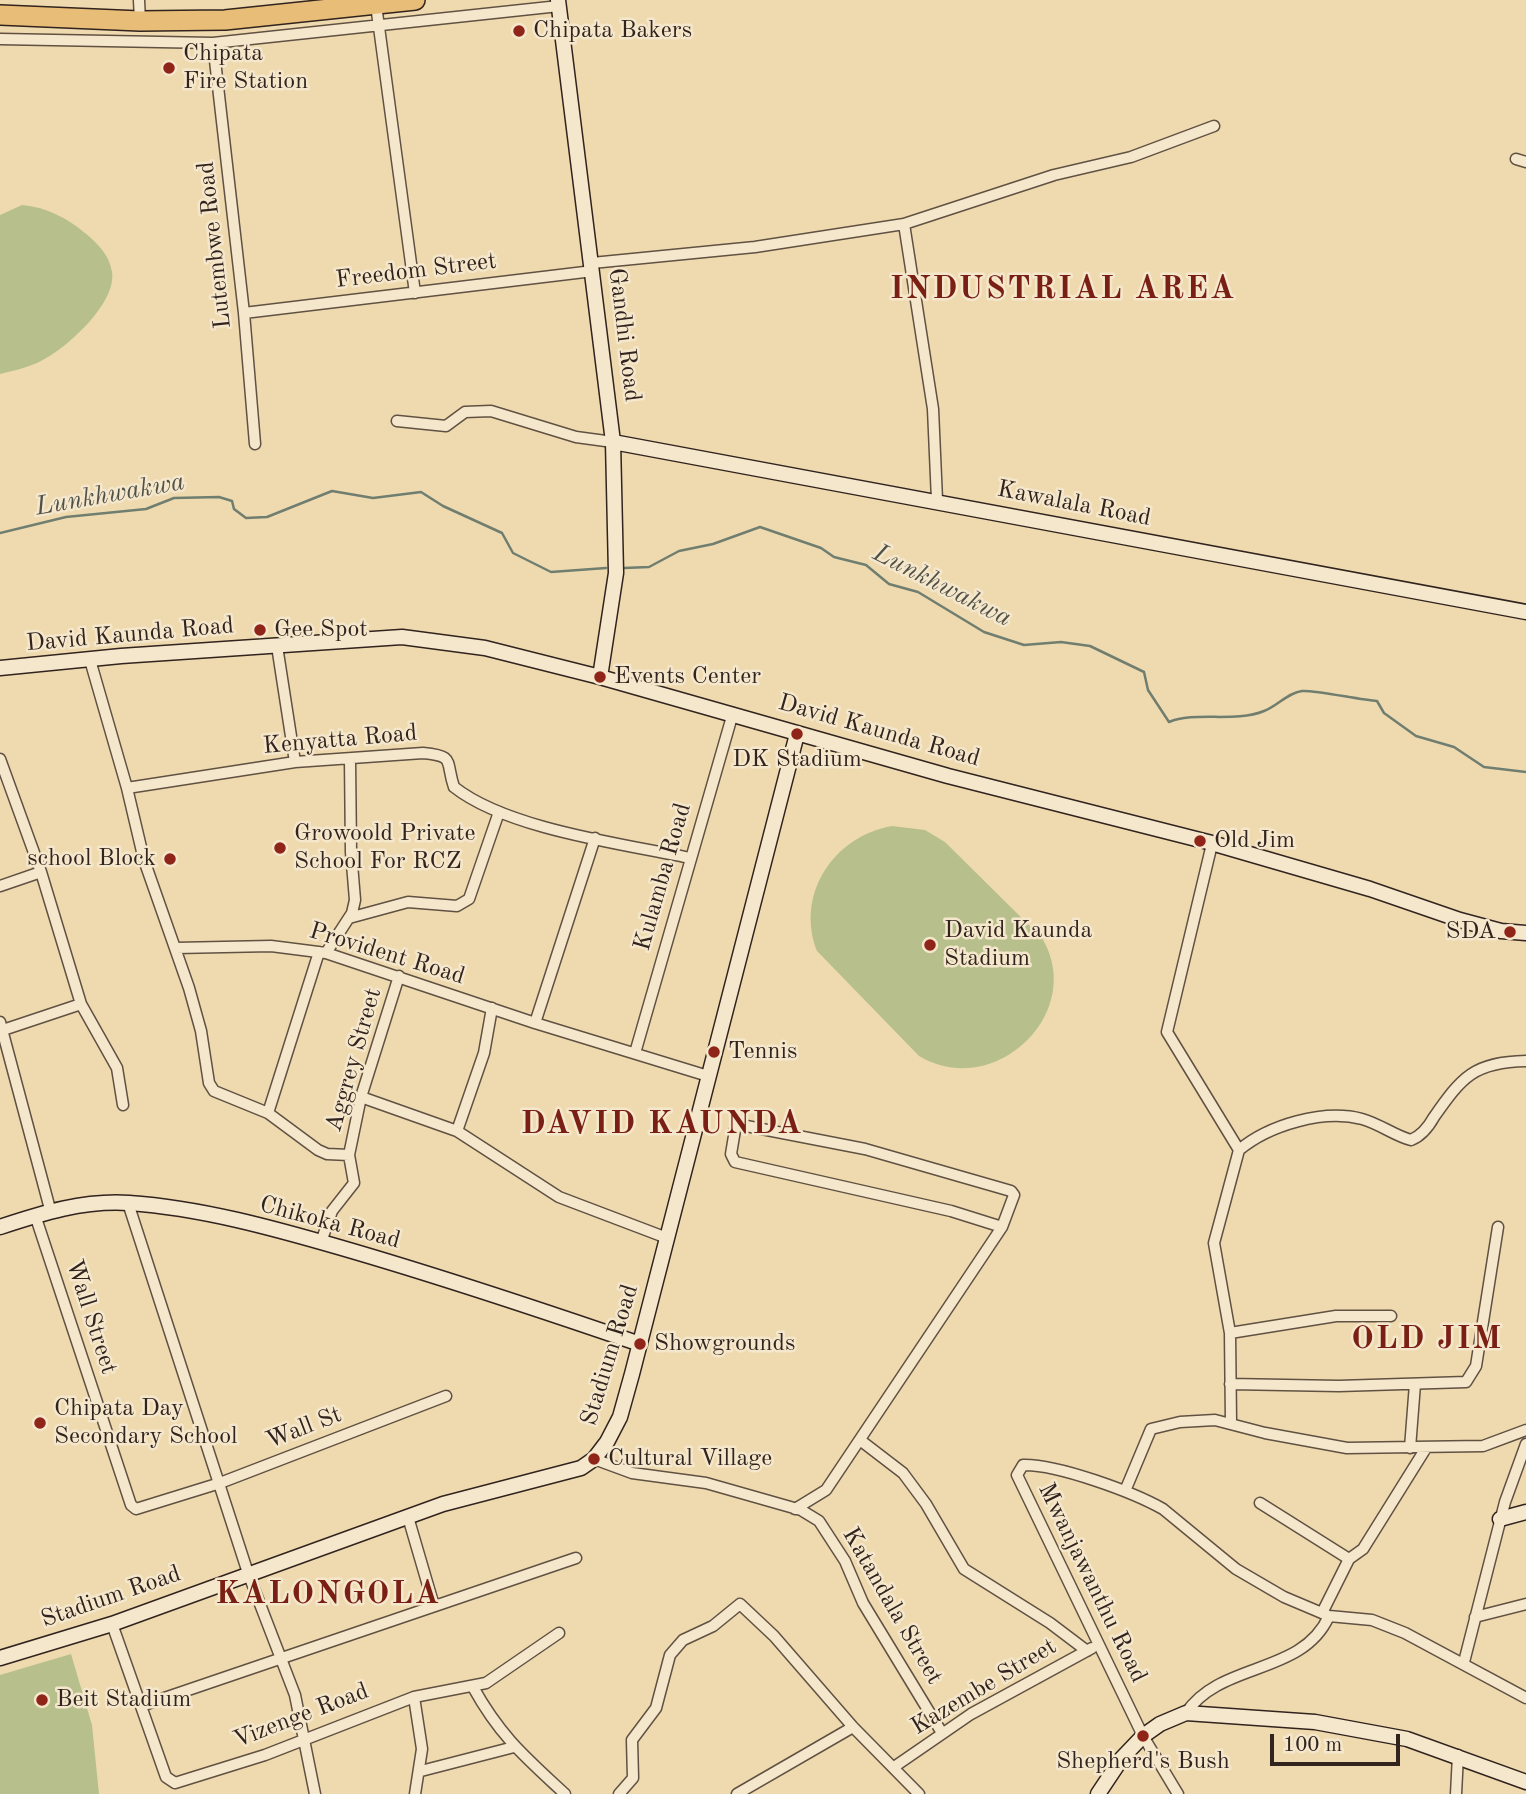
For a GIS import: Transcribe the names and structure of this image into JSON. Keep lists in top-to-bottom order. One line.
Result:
{"streets":{"street":["Lutembwe Road","Freedom Street","Gandhi Road","Kawalala Road","David Kaunda Road","Kenyatta Road","Kulamba Road","Provident Road","Aggrey Street","Chikoka Road","Wall Street","Stadium Road","Wall St","Mwanjawanthu Road","Katandala Street","Kazembe Street","Vizenge Road"]},"crossings":[["Lutembwe Road","Freedom Street"],["Freedom Street","Gandhi Road"],["Gandhi Road","Kawalala Road"],["Gandhi Road","David Kaunda Road"],["David Kaunda Road","Kulamba Road"],["David Kaunda Road","Stadium Road"],["Kenyatta Road","Kulamba Road"],["Kulamba Road","Provident Road"],["Provident Road","Aggrey Street"],["Provident Road","Stadium Road"],["Aggrey Street","Chikoka Road"],["Chikoka Road","Wall Street"],["Chikoka Road","Stadium Road"],["Wall Street","Wall St"],["Stadium Road","Katandala Street"],["Stadium Road","Vizenge Road"],["Mwanjawanthu Road","Kazembe Street"],["Katandala Street","Kazembe Street"]],"districts":["INDUSTRIAL AREA","DAVID KAUNDA","OLD JIM","KALONGOLA"],"water":["Lunkhwakwa"],"places":["Chipata Bakers","Chipata Fire Station","Gee Spot","Events Center","DK Stadium","Old Jim","Growoold Private School For RCZ","school Block","SDA","David Kaunda Stadium","Tennis","Showgrounds","Chipata Day Secondary School","Cultural Village","Beit Stadium","Shepherd's Bush"],"scale_bar":"100 m"}
